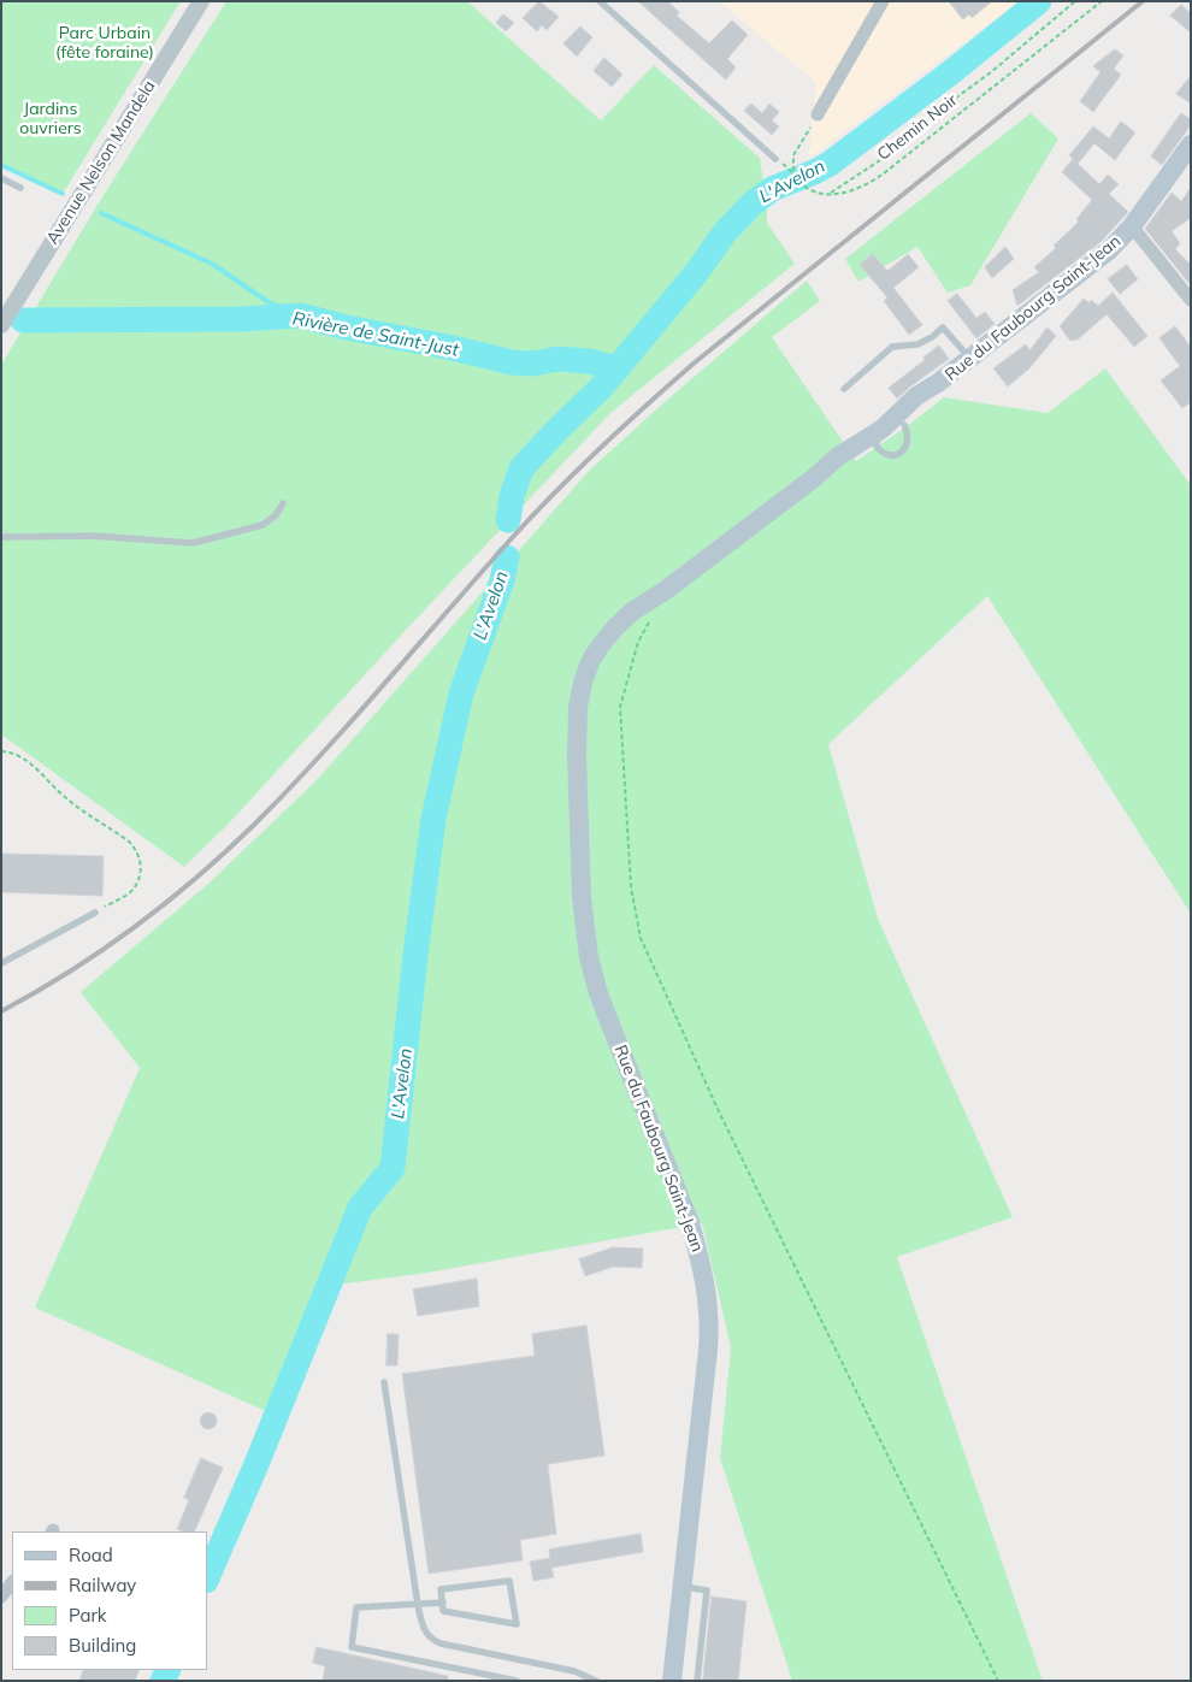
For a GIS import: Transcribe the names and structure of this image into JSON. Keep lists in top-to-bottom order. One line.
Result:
{"streets":{"main road":["Rue du Faubourg Saint-Jean"],"street":["Avenue Nelson Mandela"],"path":["Chemin Noir"]},"water":["L'Avelon","Rivière de Saint-Just"],"parks":["Parc Urbain (fête foraine)","Jardins ouvriers"],"legend":["Road","Railway","Park","Building"]}
